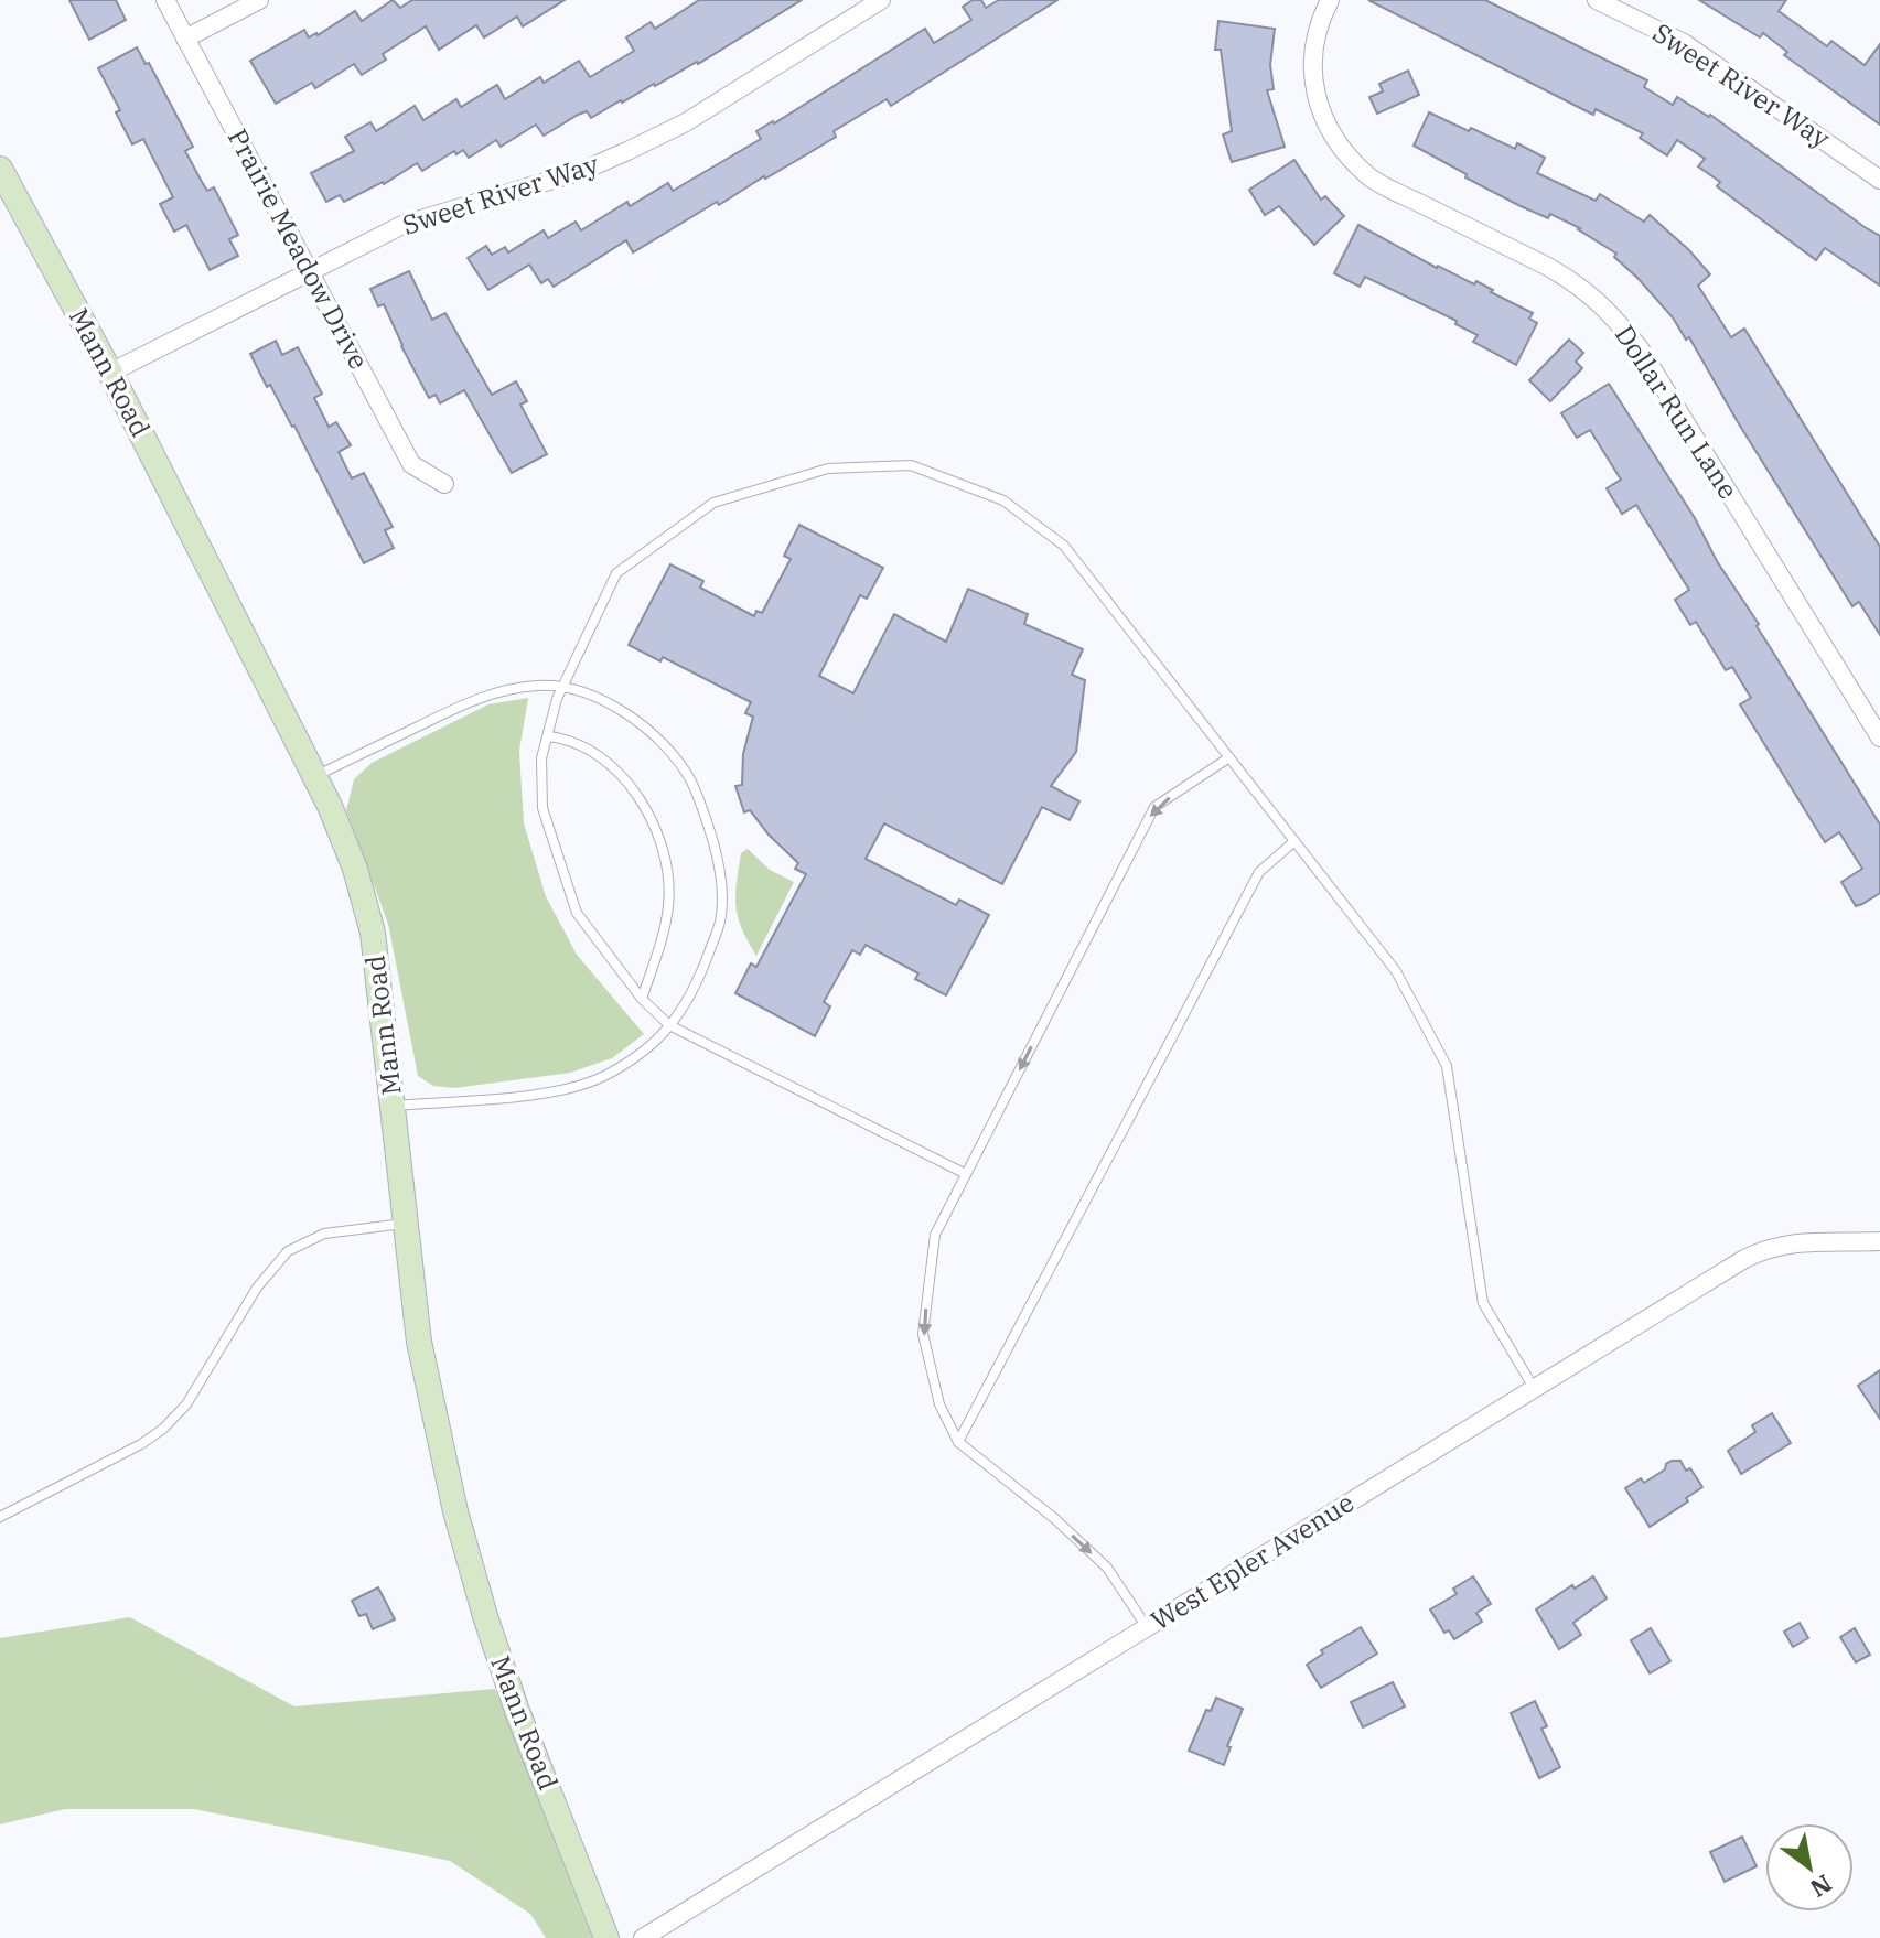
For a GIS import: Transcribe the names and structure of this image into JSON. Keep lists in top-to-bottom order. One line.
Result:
{"streets":{"main road":["Mann Road"],"street":["Sweet River Way","Prairie Meadow Drive","Dollar Run Lane","West Epler Avenue"]},"crossings":[["Sweet River Way","Prairie Meadow Drive"],["Sweet River Way","Mann Road"]],"north":"bottom right"}
